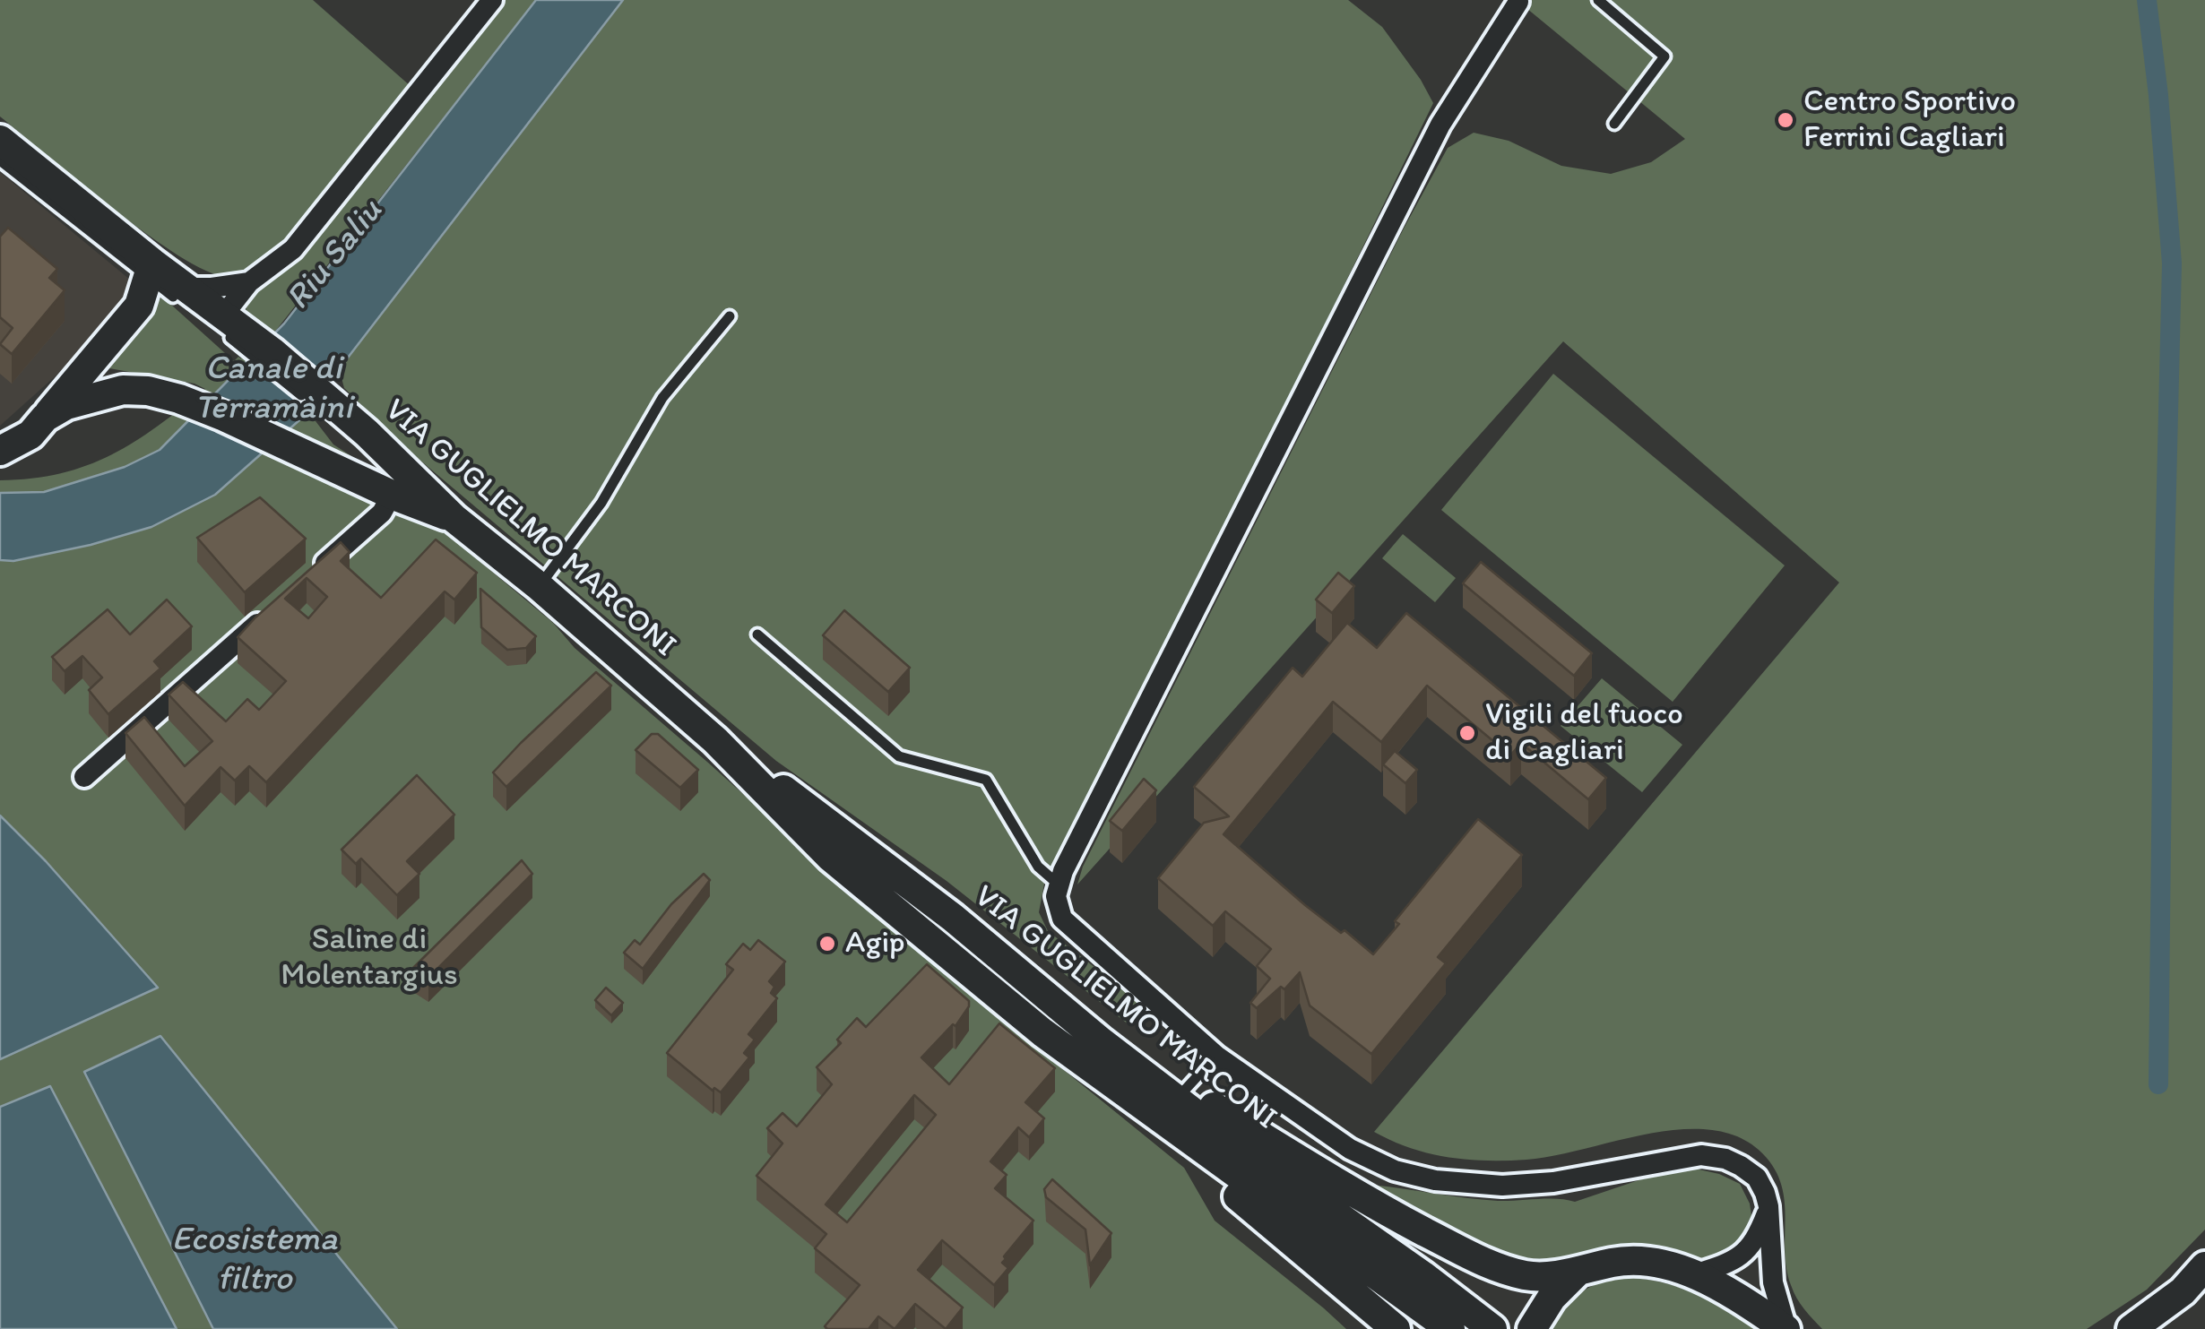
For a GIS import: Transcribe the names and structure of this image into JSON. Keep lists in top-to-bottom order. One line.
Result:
{"streets":{"main road":["VIA GUGLIELMO MARCONI"]},"water":["Riu Saliu","Canale di Terramàini","Ecosistema filtro"],"parks":["Saline di Molentargius"],"places":["Centro Sportivo Ferrini Cagliari","Vigili del fuoco di Cagliari","Agip"]}
